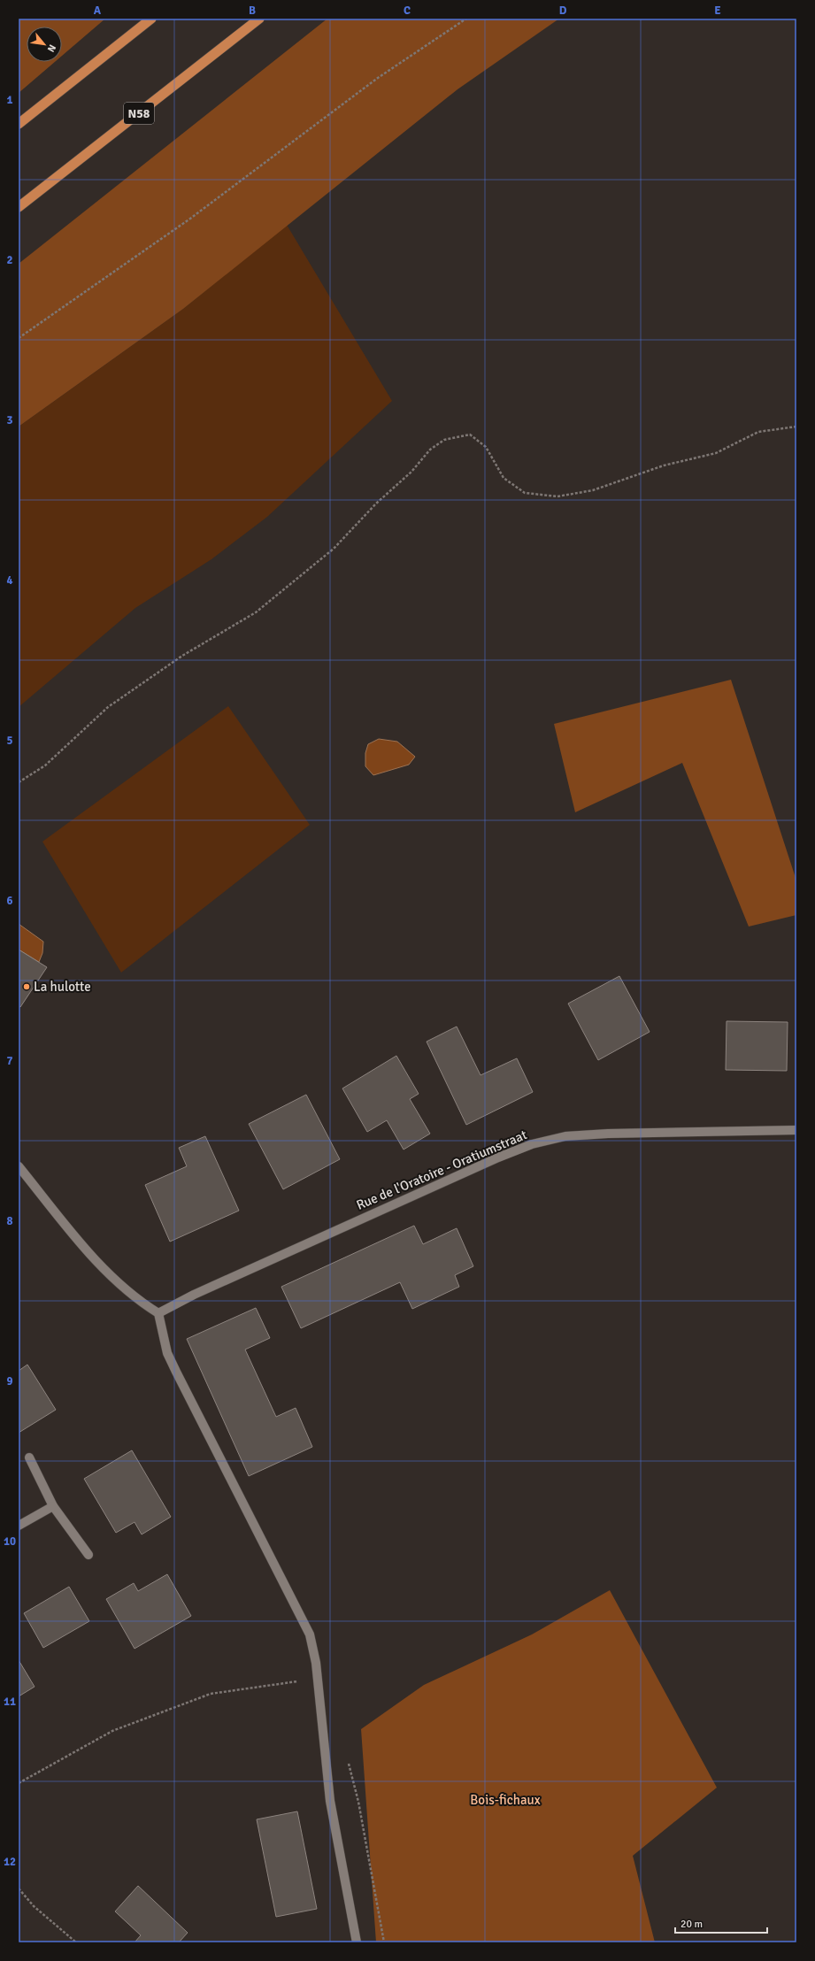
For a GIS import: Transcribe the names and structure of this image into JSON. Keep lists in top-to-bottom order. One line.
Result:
{"streets":{"highway":["N58"],"street":["Rue de l'Oratoire - Oratiumstraat"]},"parks":["Bois-fichaux"],"places":["La hulotte"],"scale_bar":"20 m","north":"bottom right","grid":{"columns":["A","B","C","D","E"],"rows":["1","2","3","4","5","6","7","8","9","10","11","12"]}}
